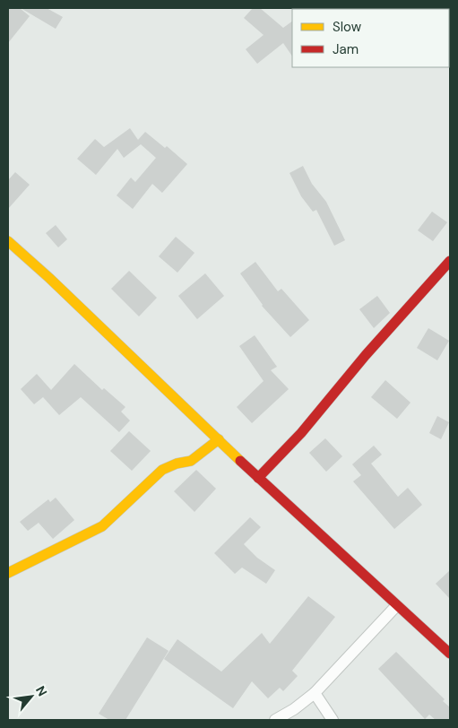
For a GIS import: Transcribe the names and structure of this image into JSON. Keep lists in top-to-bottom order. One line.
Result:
{"legend":["Slow","Jam"],"north":"top right"}
